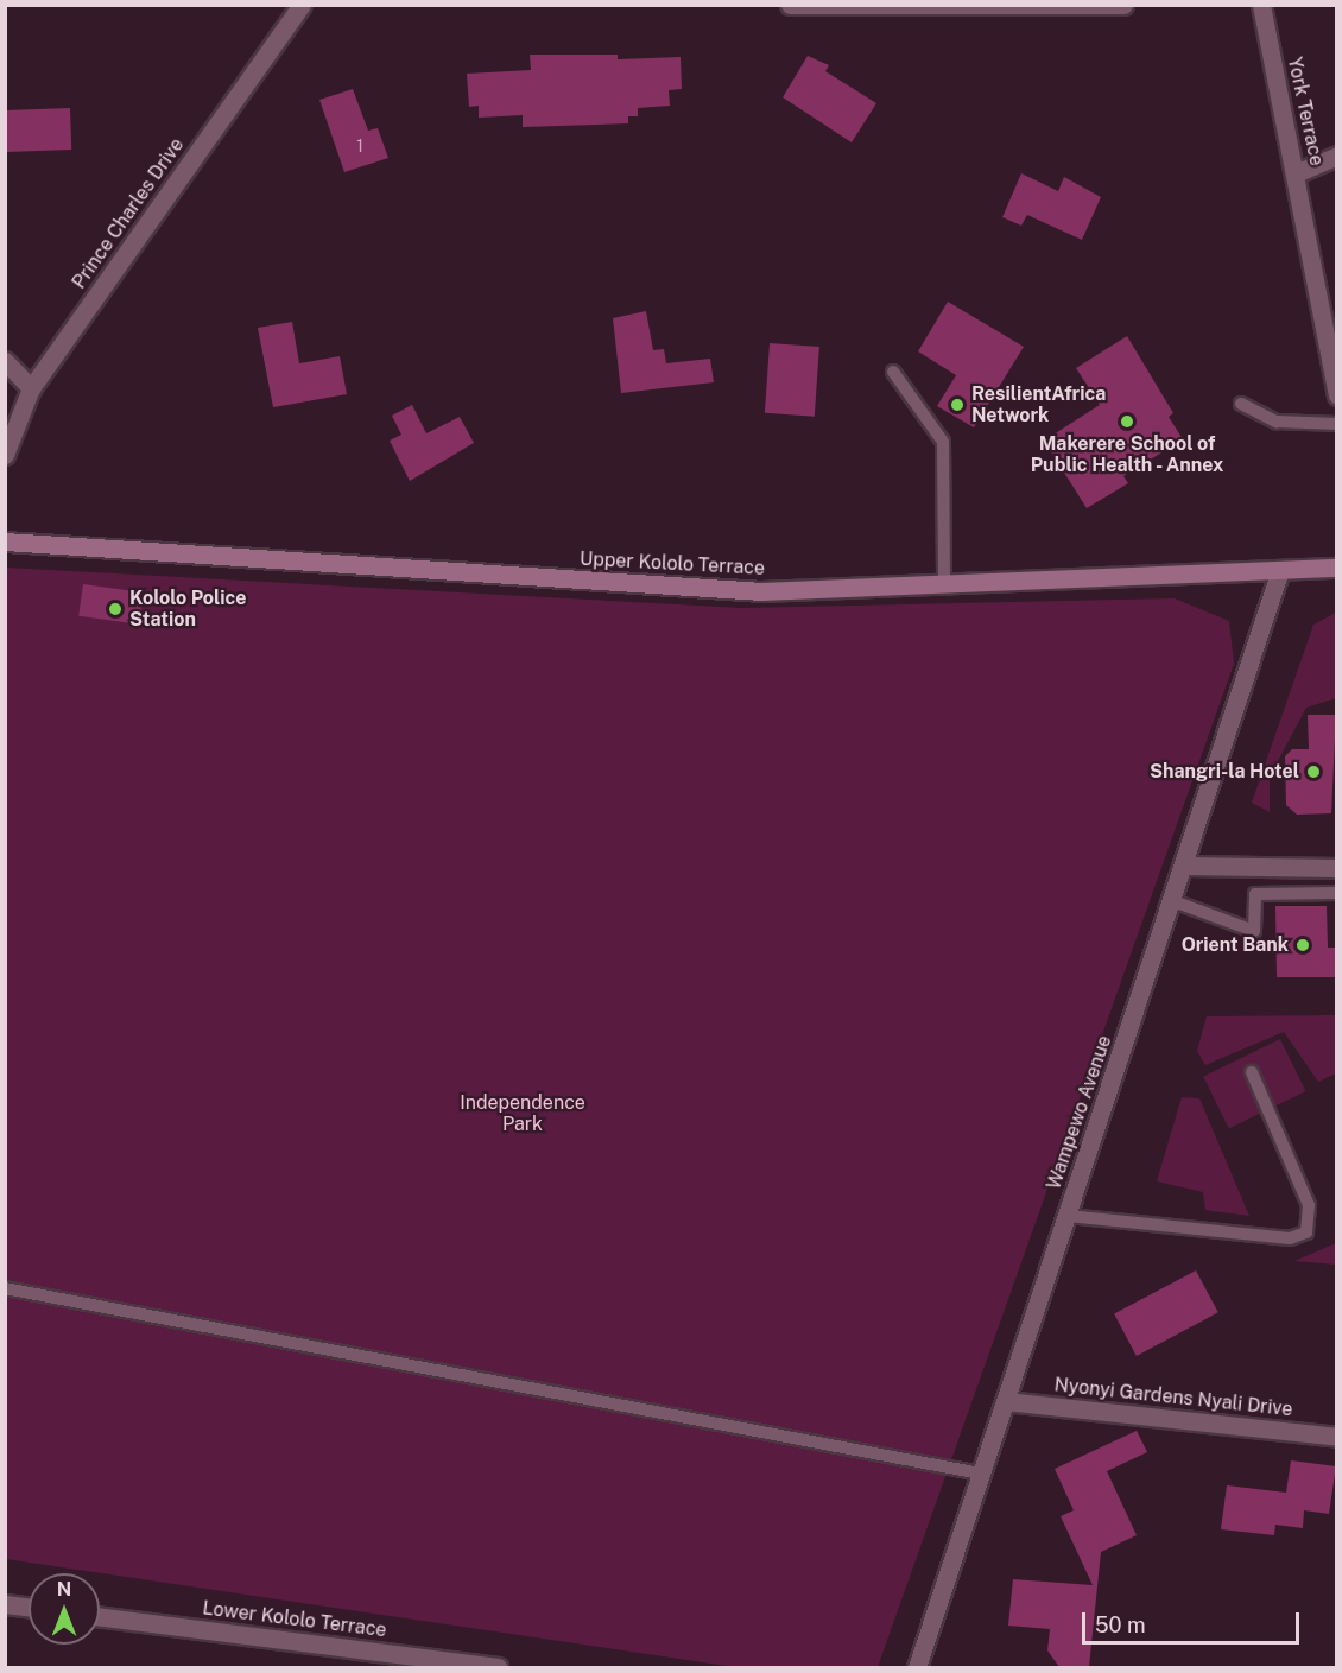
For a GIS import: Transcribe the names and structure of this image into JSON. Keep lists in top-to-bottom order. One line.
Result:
{"streets":{"main road":["Upper Kololo Terrace"],"street":["York Terrace","Prince Charles Drive","Wampewo Avenue","Nyonyi Gardens Nyali Drive","Lower Kololo Terrace"]},"crossings":[["Upper Kololo Terrace","Wampewo Avenue"],["Wampewo Avenue","Nyonyi Gardens Nyali Drive"]],"parks":["Independence Park"],"places":["ResilientAfrica Network","Makerere School of Public Health - Annex","Kololo Police Station","Shangri-la Hotel","Orient Bank"],"house_numbers":["1"],"scale_bar":"50 m","north":"top"}
